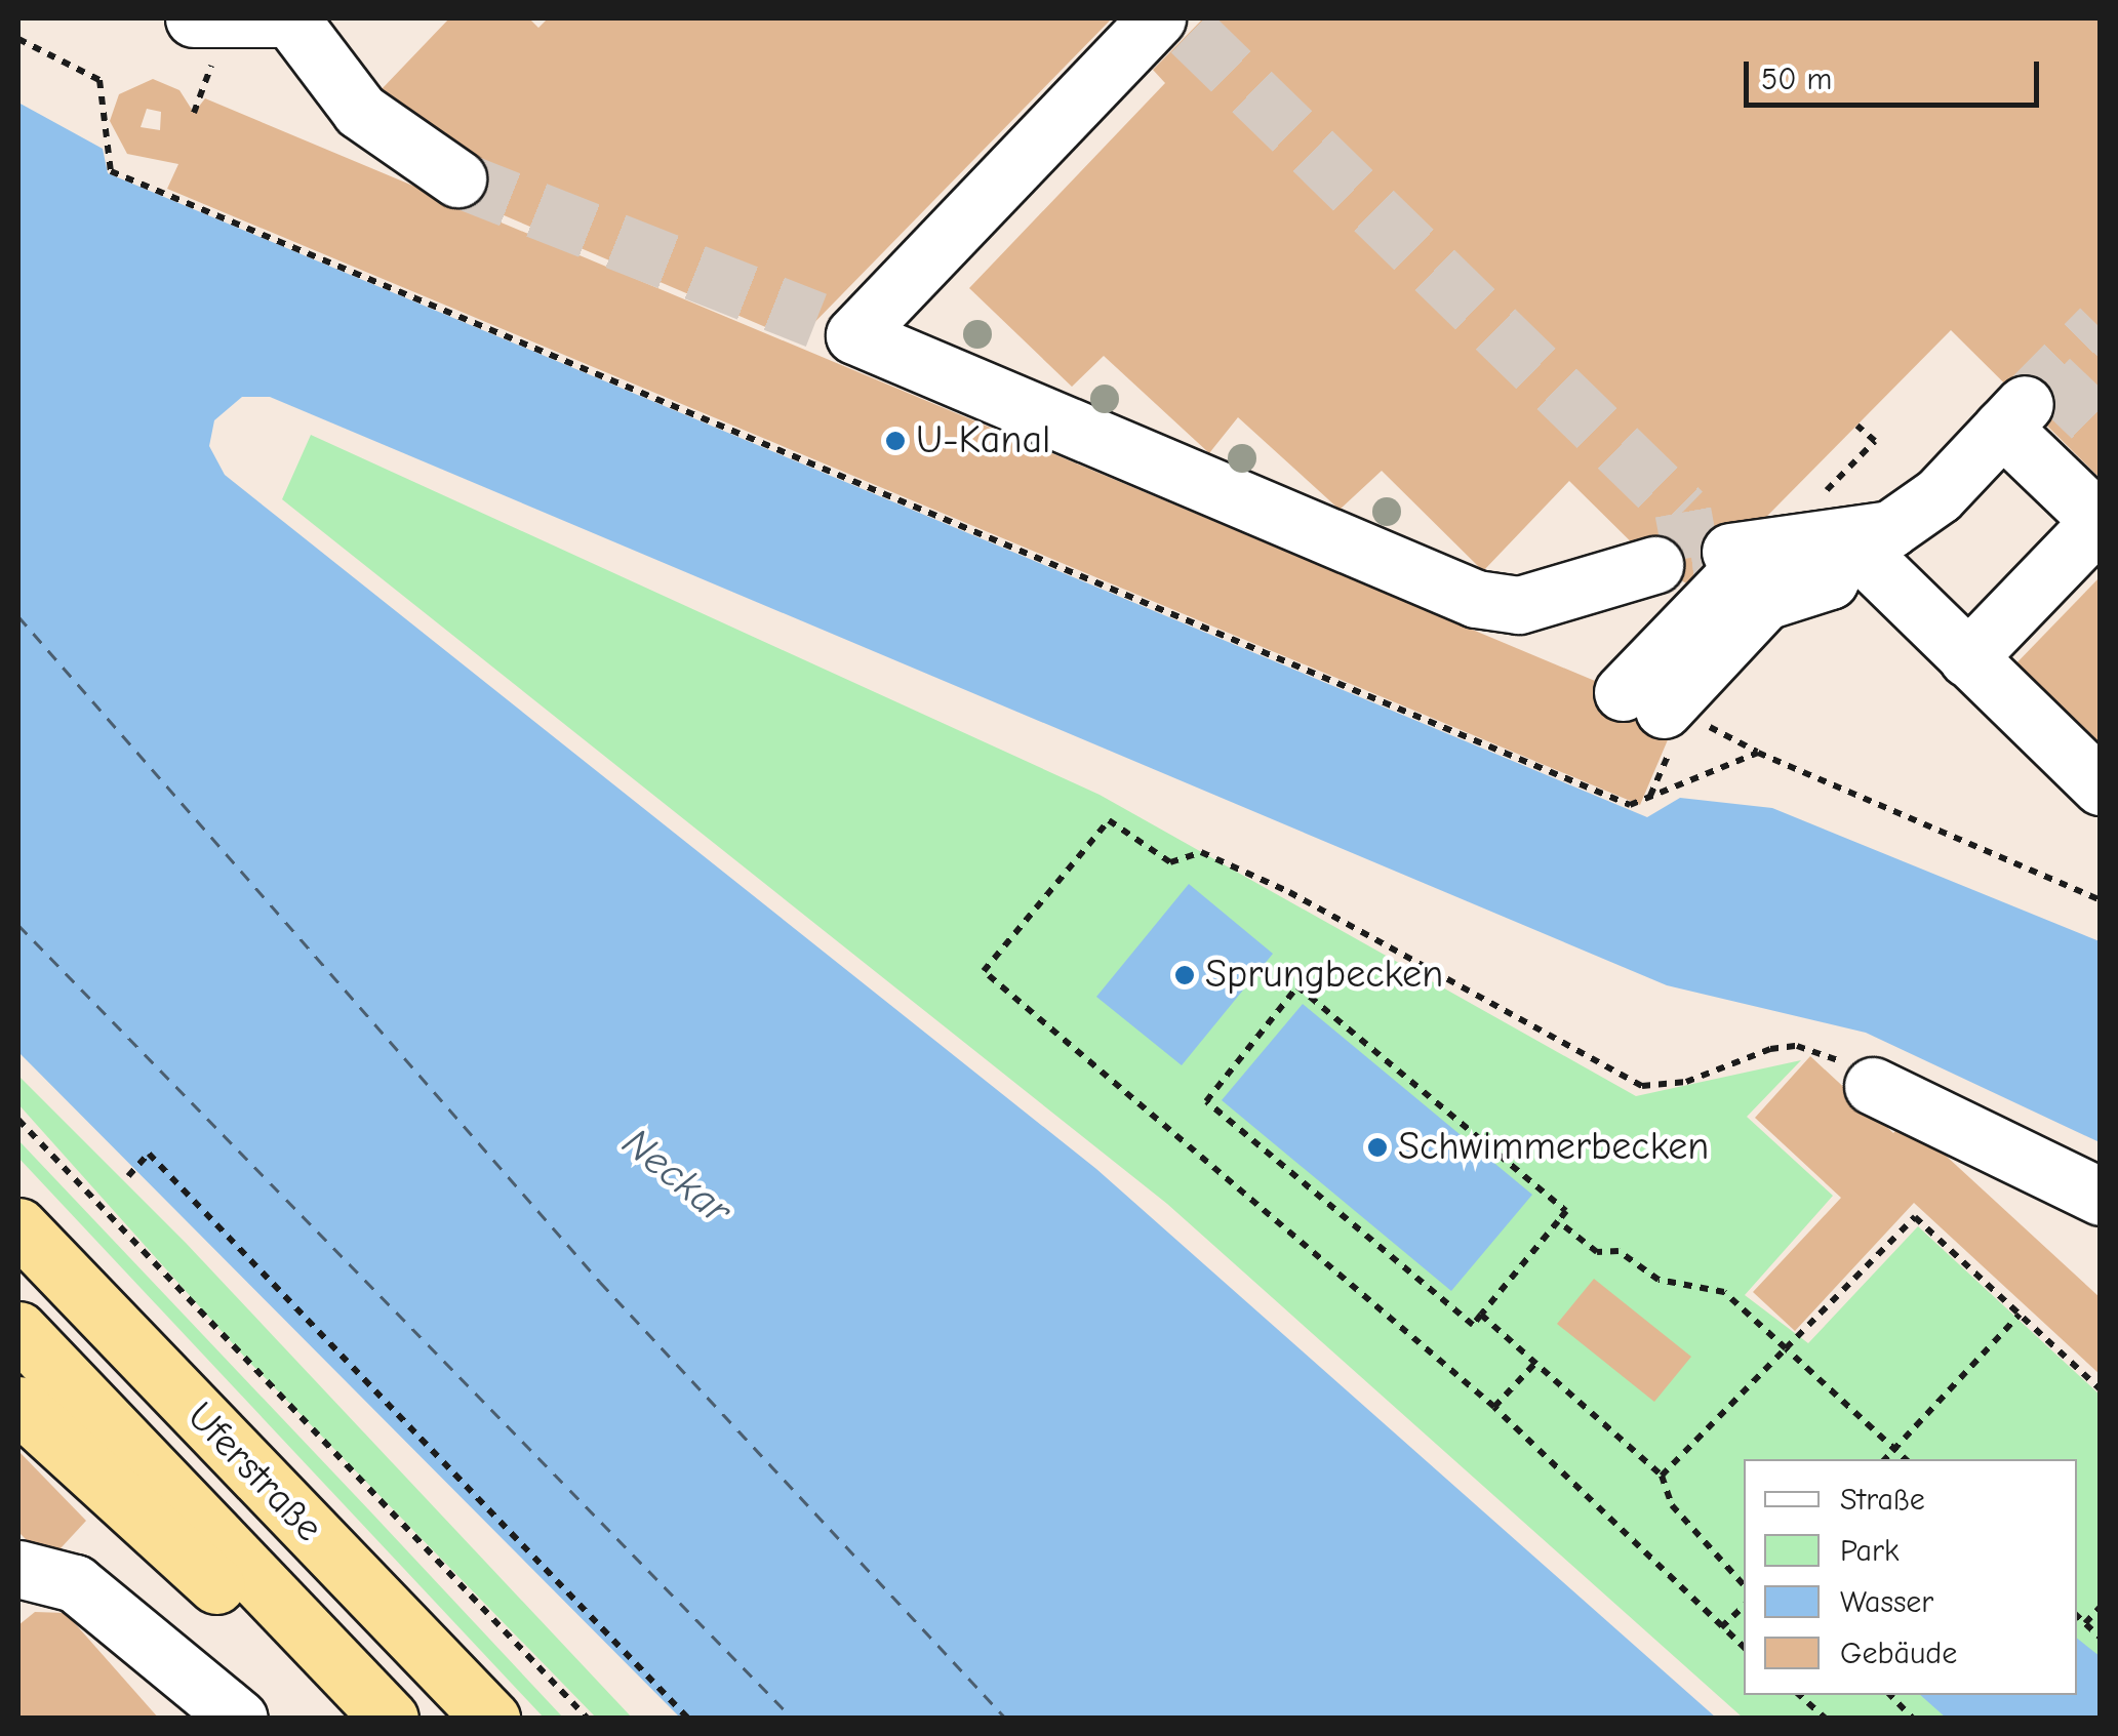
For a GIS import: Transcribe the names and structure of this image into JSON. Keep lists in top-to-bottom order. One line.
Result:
{"streets":{"highway":["Uferstraße"]},"water":["Neckar"],"places":["U-Kanal","Sprungbecken","Schwimmerbecken"],"legend":["Straße","Park","Wasser","Gebäude"],"scale_bar":"50 m"}
